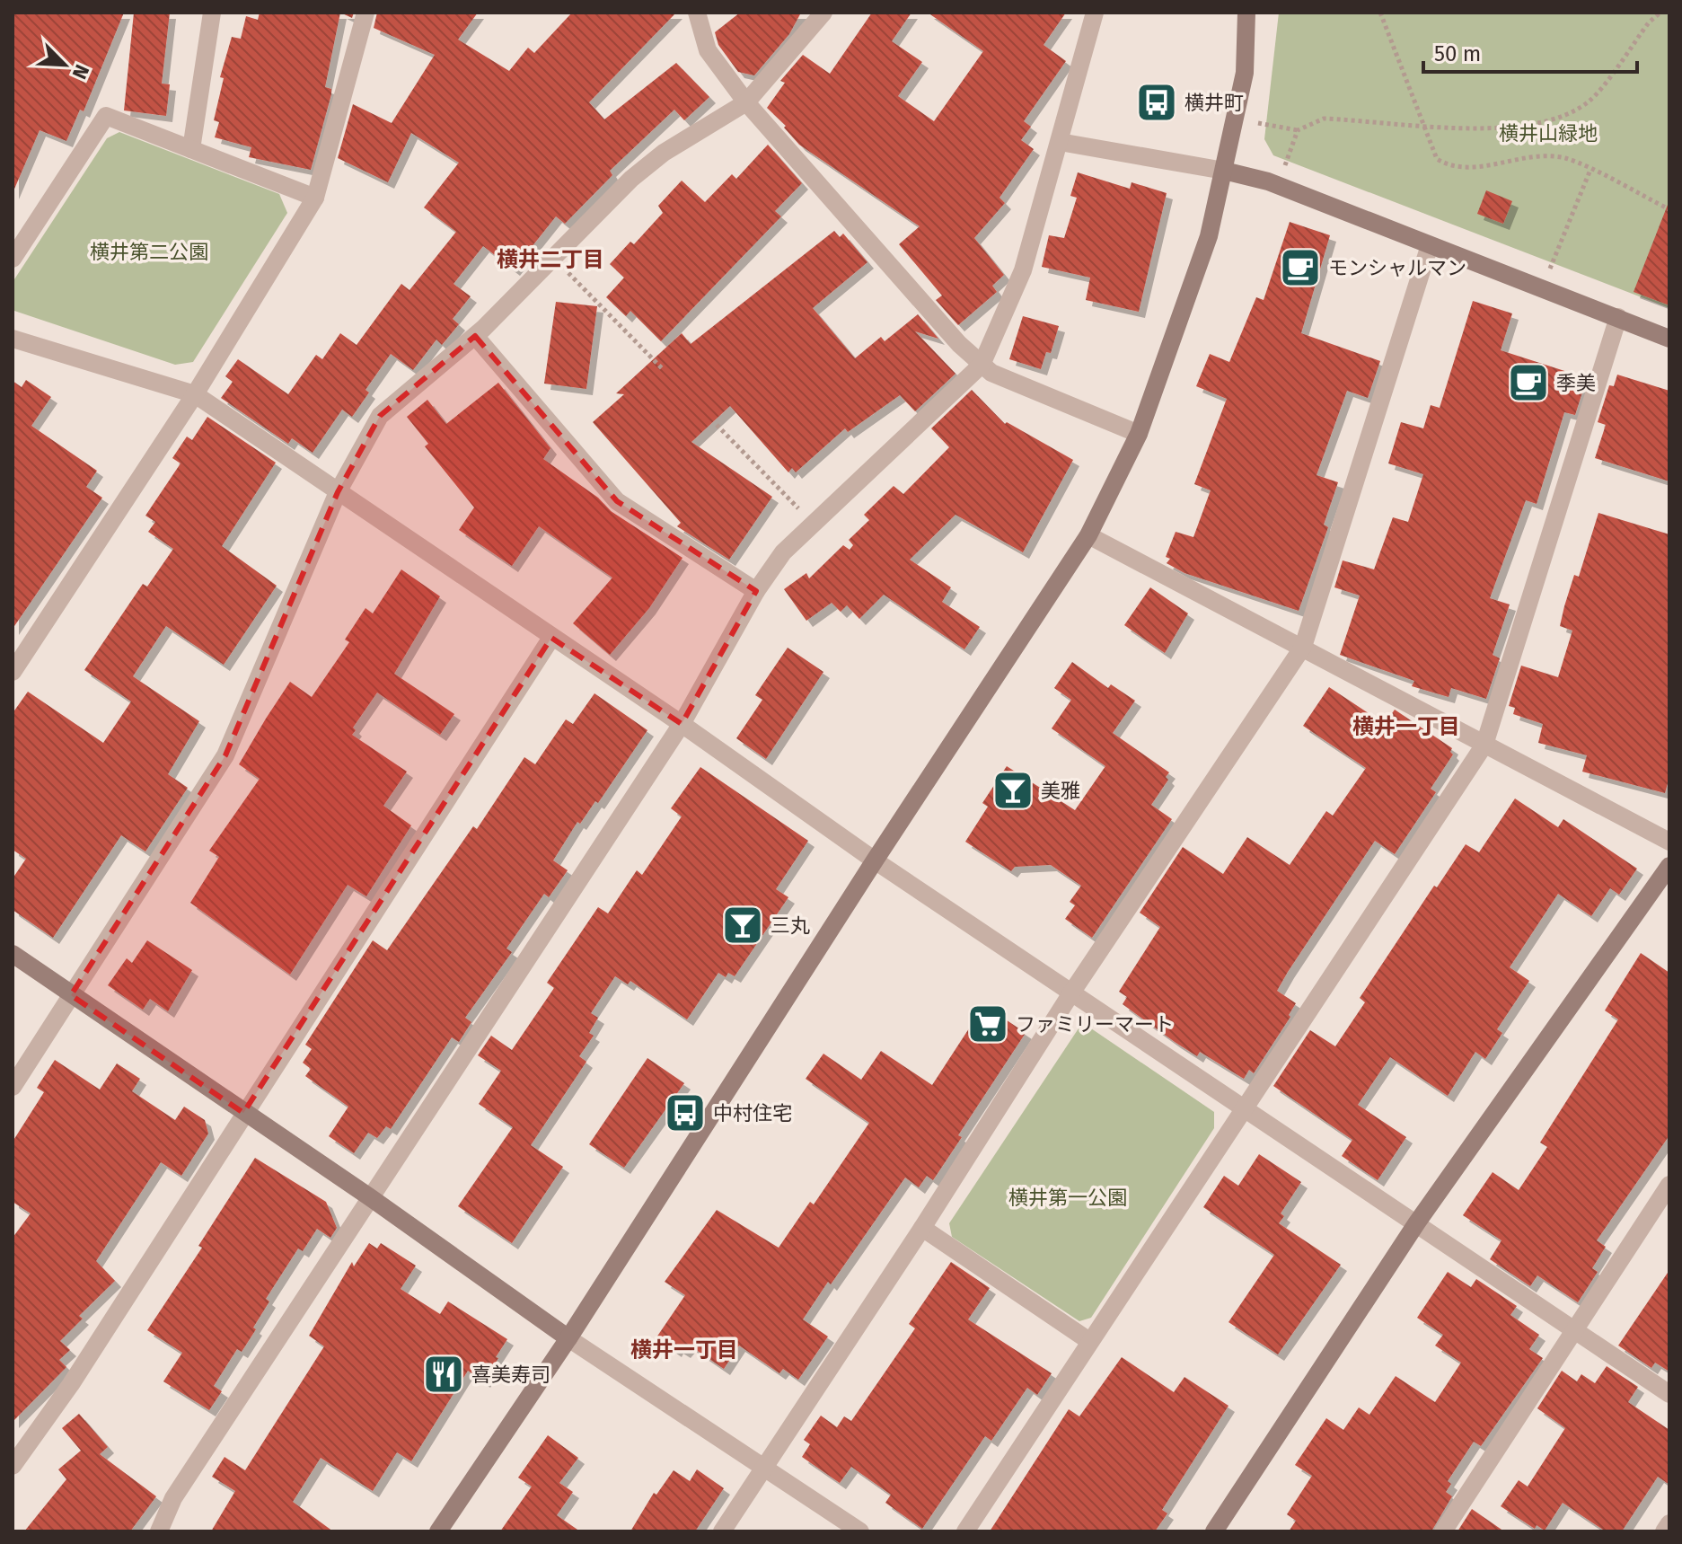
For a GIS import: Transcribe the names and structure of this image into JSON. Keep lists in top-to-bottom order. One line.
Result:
{"districts":["横井二丁目","横井一丁目","横井一丁目"],"parks":["横井山緑地","横井第二公園","横井第一公園"],"places":{"bus stop":["横井町","中村住宅"],"cafe":["モンシャルマン","季美"],"bar":["美雅","三丸"],"supermarket":["ファミリーマート"],"restaurant":["喜美寿司"]},"scale_bar":"50 m","north":"bottom right"}
